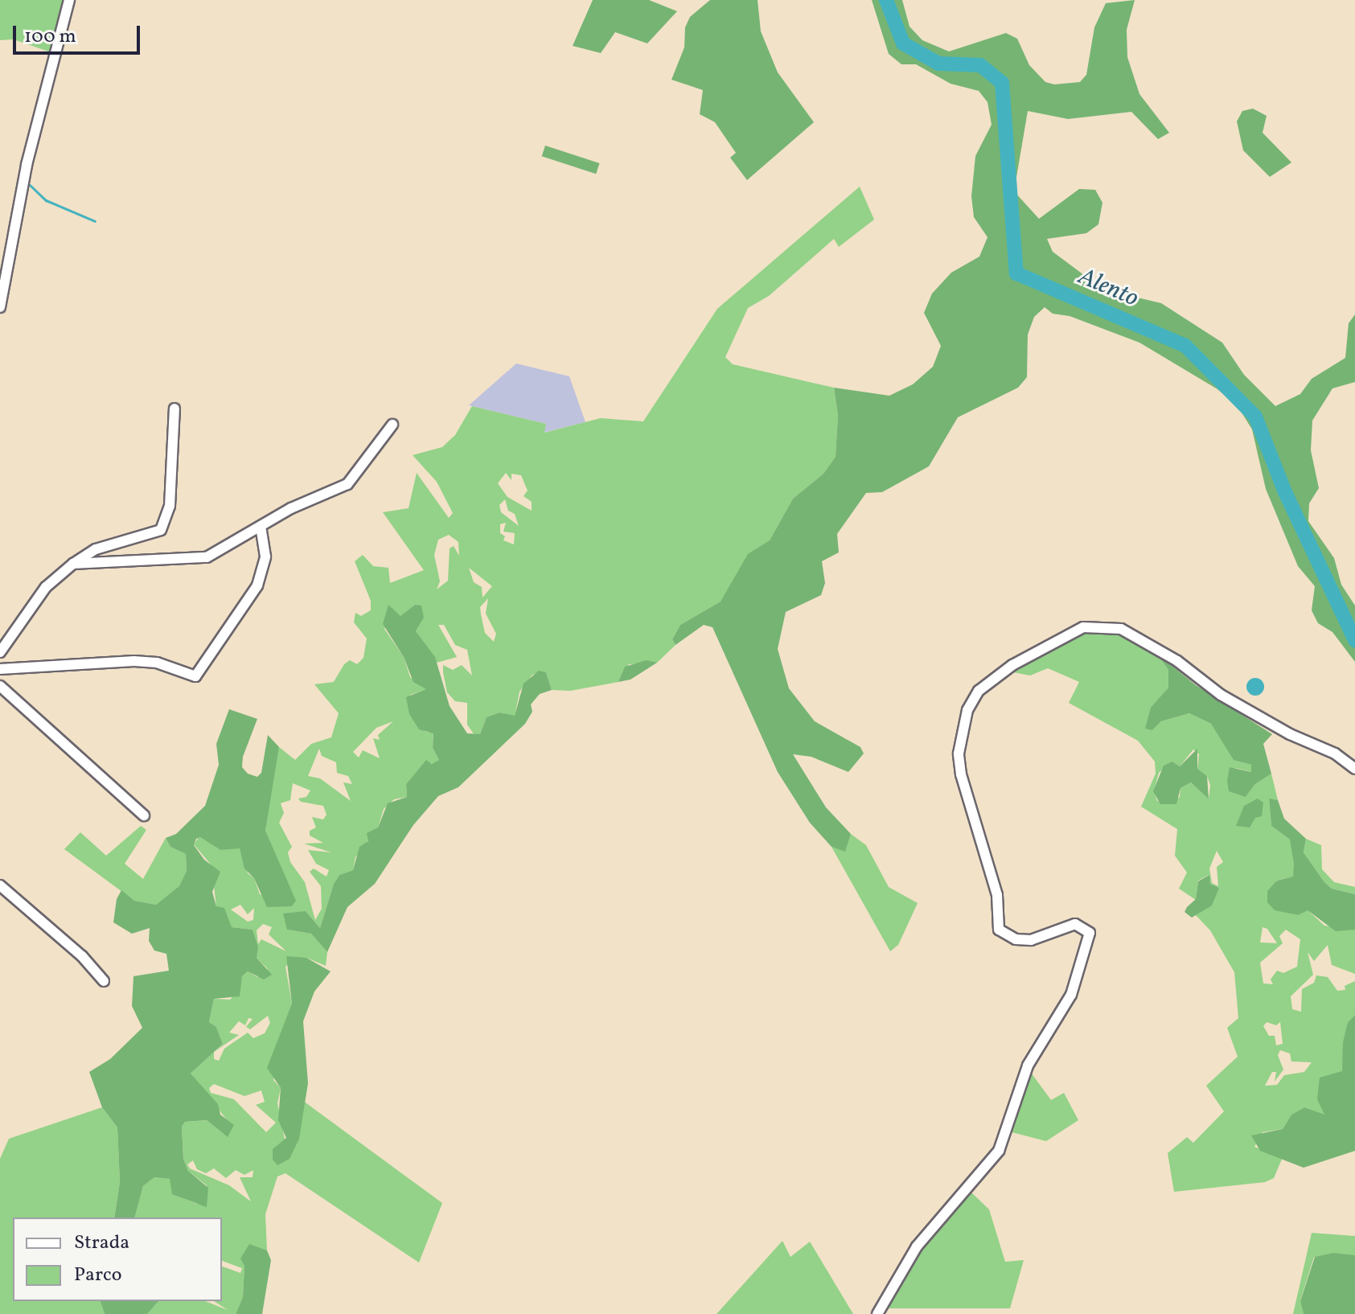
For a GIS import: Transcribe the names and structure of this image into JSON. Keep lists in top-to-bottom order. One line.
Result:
{"water":["Alento"],"legend":["Strada","Parco"],"scale_bar":"100 m"}
